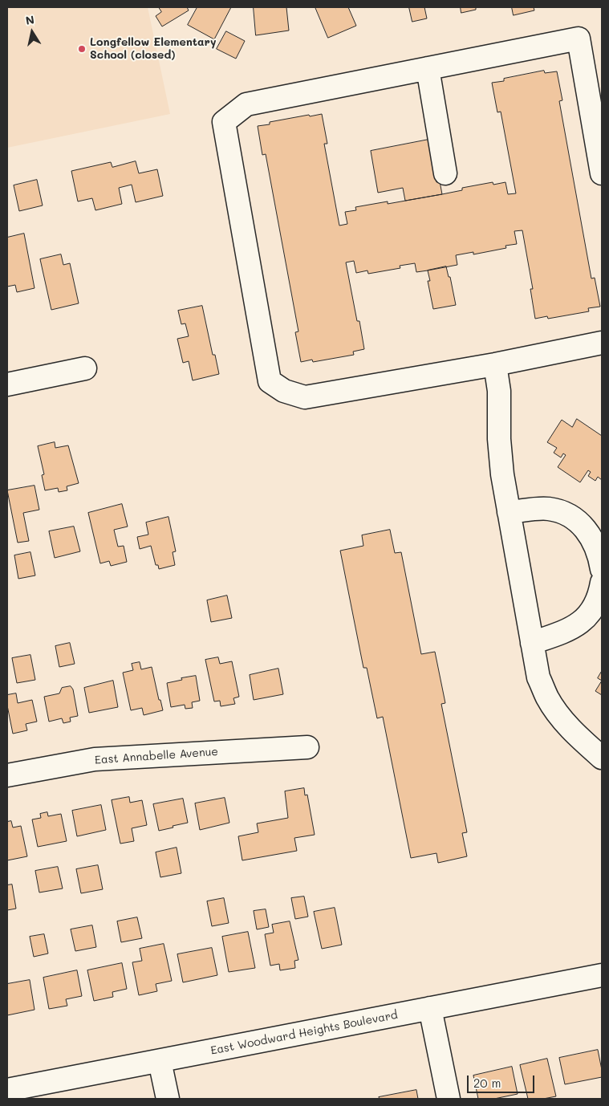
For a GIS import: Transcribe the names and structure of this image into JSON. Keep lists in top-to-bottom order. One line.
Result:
{"streets":{"street":["East Annabelle Avenue","East Woodward Heights Boulevard"]},"places":["Longfellow Elementary School (closed)"],"scale_bar":"20 m","north":"top"}
